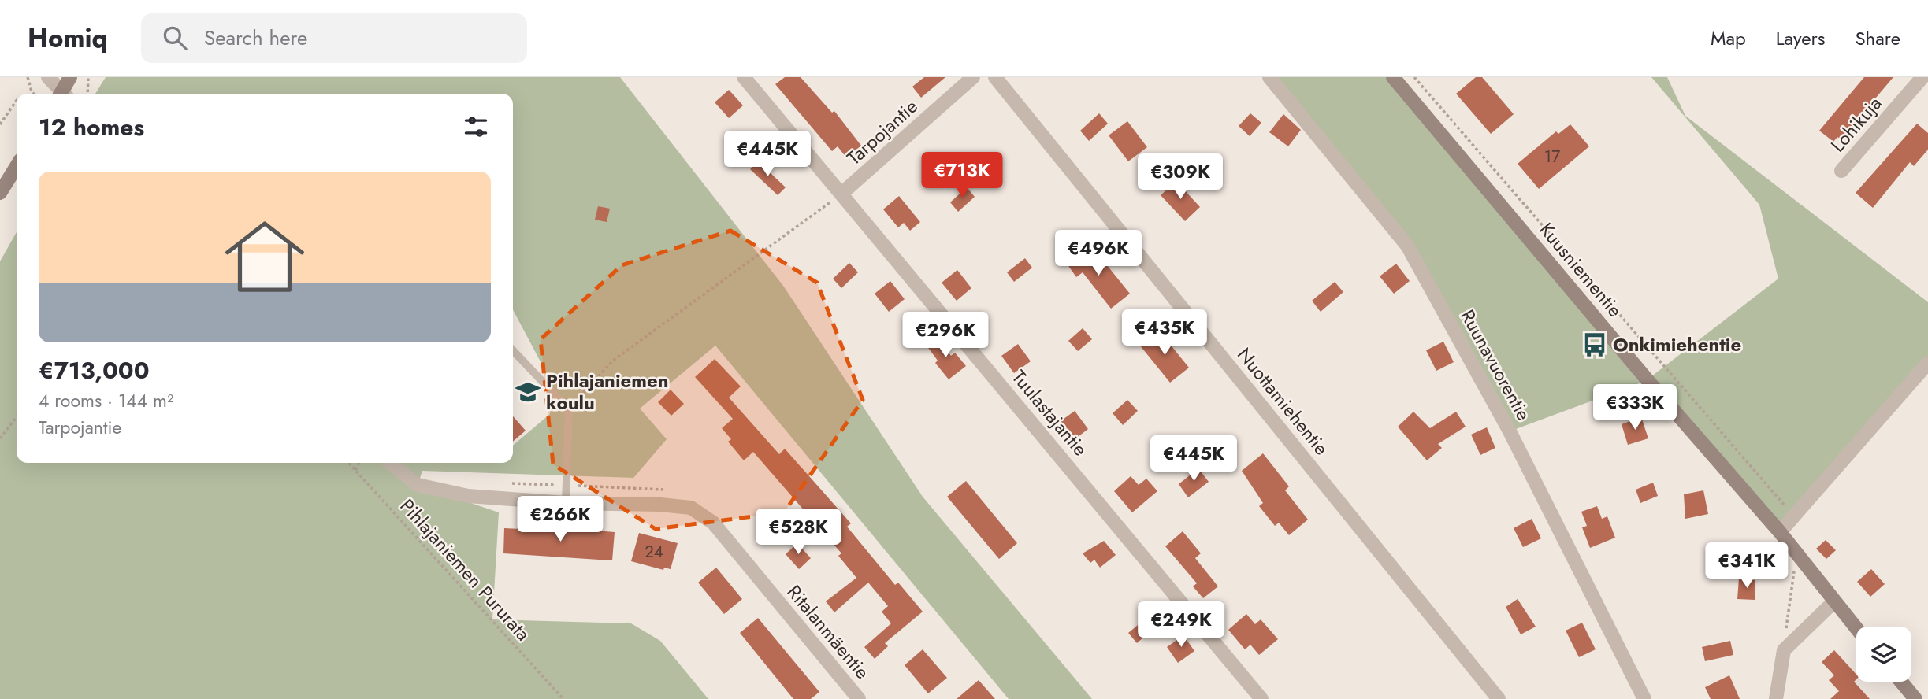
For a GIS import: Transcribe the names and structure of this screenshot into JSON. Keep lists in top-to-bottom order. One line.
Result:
{"streets":{"street":["Lohikuja","Tarpojantie","Kuusniementie","Ruunavuorentie","Nuottamiehentie","Tuulastajantie","Ritalanmäentie"],"path":["Pihlajaniemen Pururata"]},"crossings":[["Tarpojantie","Tuulastajantie"]],"places":{"bus stop":["Onkimiehentie"],"school or university":["Pihlajaniemen koulu"]},"house_numbers":["17","24"],"page":{"header":"Homiq","search":"Search here","nav":["Map","Layers","Share"],"heading":"12 homes","price":["€445K","€713K","€309K","€496K","€435K","€296K","€333K","€445K","€266K","€528K","€341K","€249K"],"list":[{"name":"€713,000","note":"4 rooms · 144 m² · Tarpojantie"}]}}
